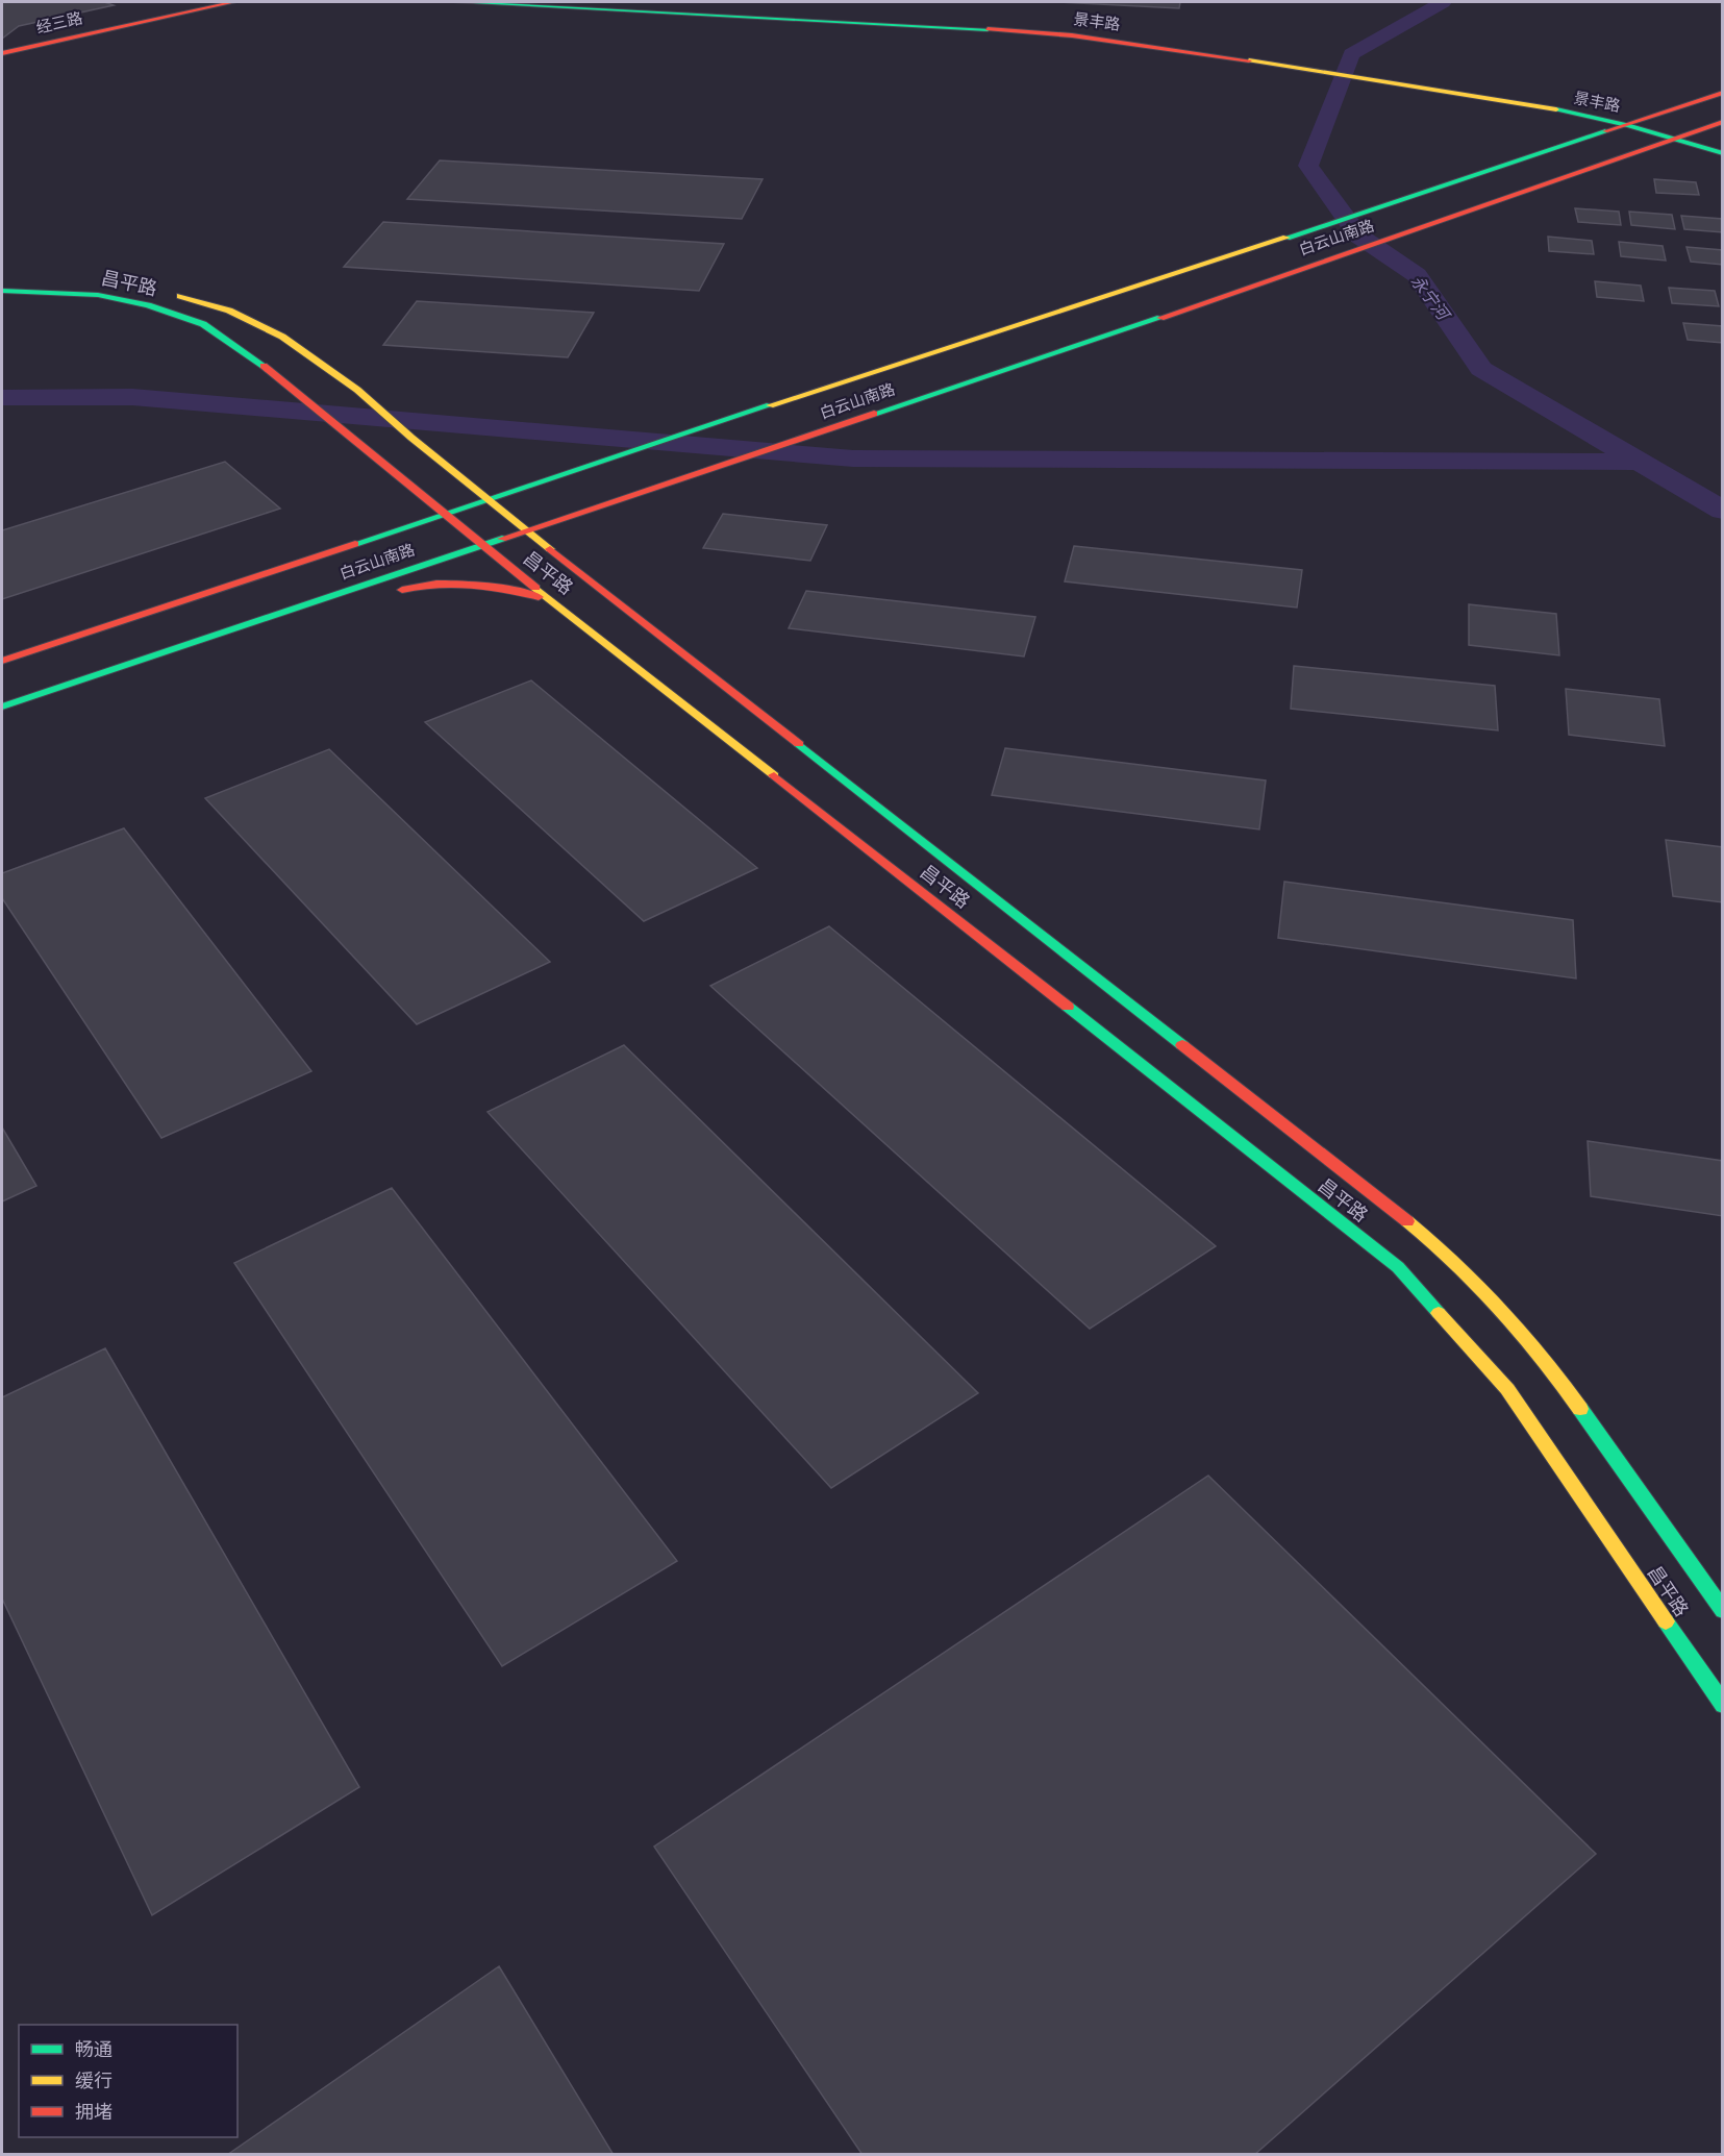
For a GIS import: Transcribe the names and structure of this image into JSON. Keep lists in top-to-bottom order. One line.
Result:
{"streets":{"main road":["景丰路","经三路","白云山南路","昌平路"]},"crossings":[["景丰路","白云山南路"],["白云山南路","昌平路"]],"water":["永宁河"],"legend":["畅通","缓行","拥堵"]}
